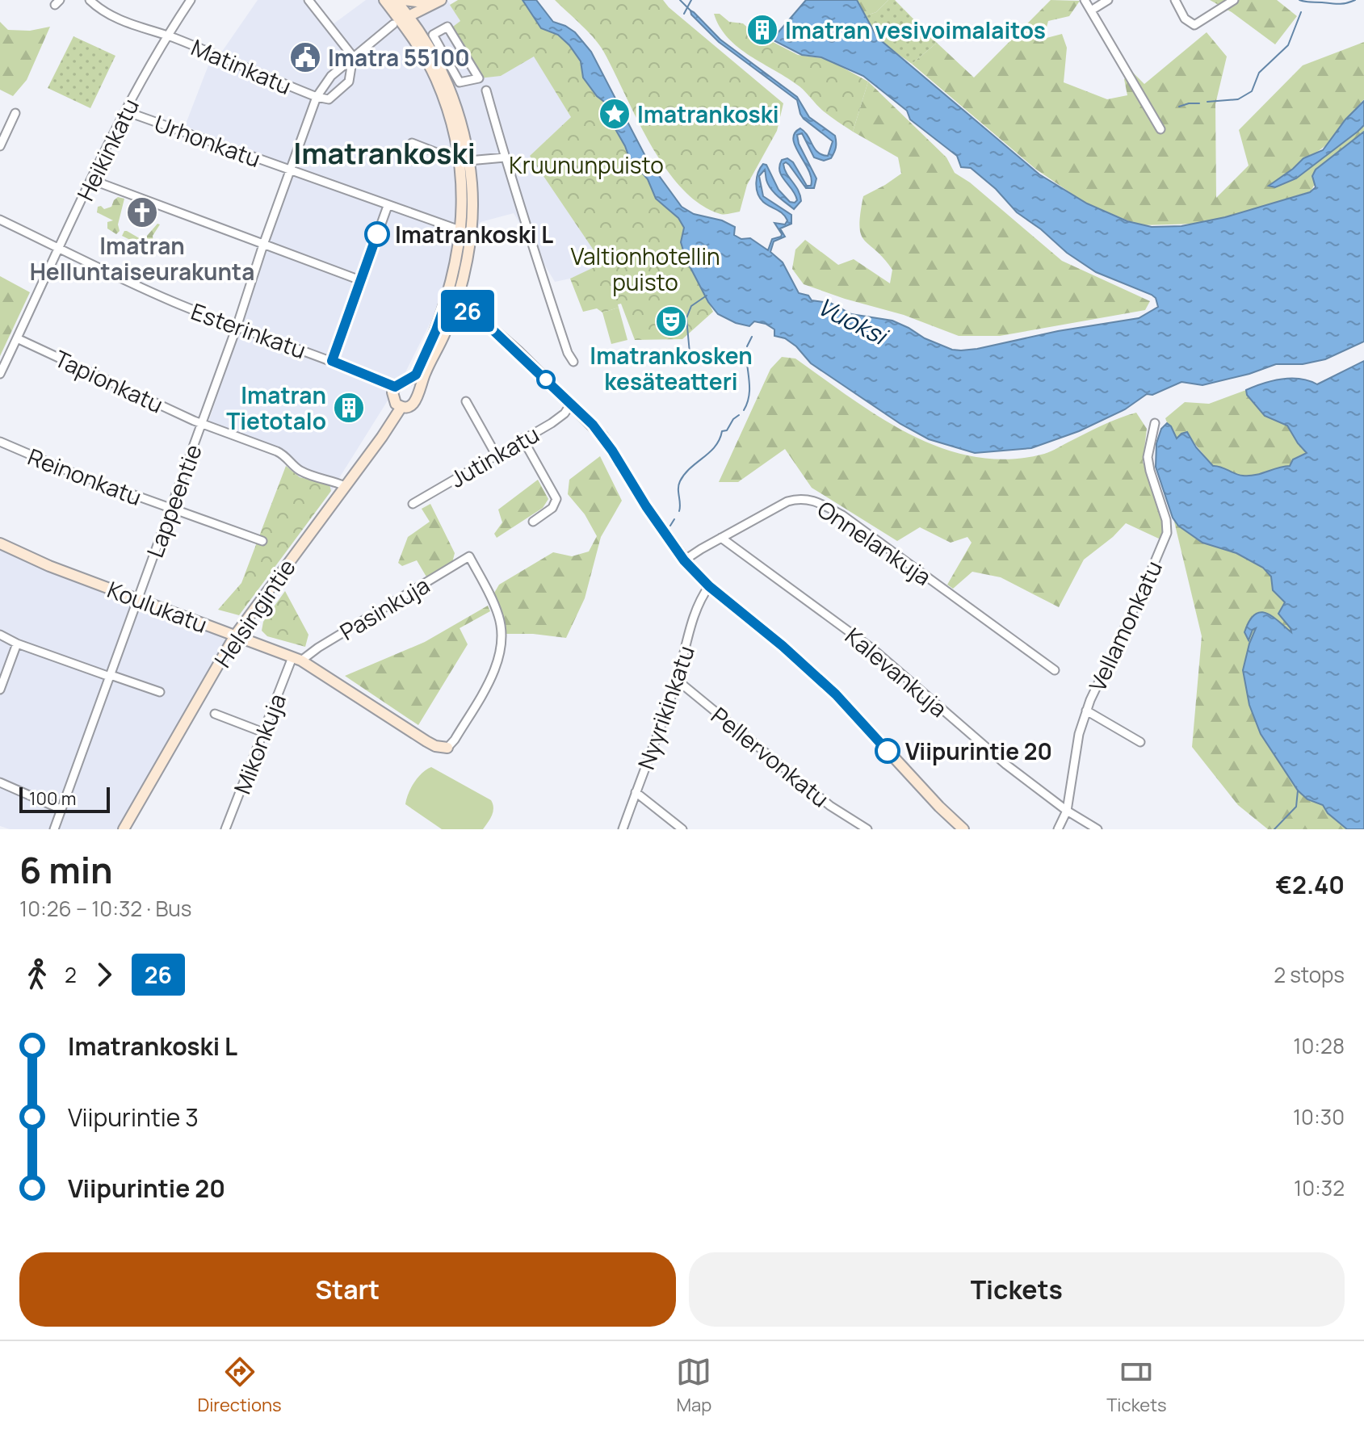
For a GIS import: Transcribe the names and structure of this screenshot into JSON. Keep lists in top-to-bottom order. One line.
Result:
{"streets":{"main road":["Koulukatu","Helsingintie"],"street":["Matinkatu","Urhonkatu","Heikinkatu","Esterinkatu","Tapionkatu","Jutinkatu","Reinonkatu","Lappeentie","Onnelankuja","Pasinkuja","Vellamonkatu","Kalevankuja","Nyyrikinkatu","Mikonkuja","Pellervonkatu"]},"crossings":[["Matinkatu","Heikinkatu"],["Matinkatu","Lappeentie"],["Urhonkatu","Heikinkatu"],["Urhonkatu","Lappeentie"],["Heikinkatu","Esterinkatu"],["Heikinkatu","Tapionkatu"],["Esterinkatu","Lappeentie"],["Esterinkatu","Helsingintie"],["Tapionkatu","Lappeentie"],["Tapionkatu","Helsingintie"],["Reinonkatu","Lappeentie"],["Lappeentie","Koulukatu"],["Onnelankuja","Kalevankuja"],["Koulukatu","Pasinkuja"],["Koulukatu","Helsingintie"],["Koulukatu","Mikonkuja"],["Pasinkuja","Mikonkuja"],["Vellamonkatu","Kalevankuja"],["Nyyrikinkatu","Pellervonkatu"]],"districts":["Imatrankoski"],"water":["Vuoksi"],"parks":["Kruununpuisto","Valtionhotellin puisto"],"places":{"building":["Imatran vesivoimalaitos","Imatran Tietotalo"],"public building":["Imatra 55100"],"place":["Imatrankoski"],"church":["Imatran Helluntaiseurakunta"],"other":["Imatrankoski L","Viipurintie 20"],"theatre":["Imatrankosken kesäteatteri"]},"lines":["bus line 26"],"scale_bar":"100 m","page":{"on_map":"26","scale":"100 m","heading":["6 min","10:26 – 10:32 · Bus","€2.40"],"legs":["2","26","2 stops"],"list":[{"name":"Imatrankoski L","value":"10:28"},{"name":"Viipurintie 3","value":"10:30"},{"name":"Viipurintie 20","value":"10:32"}],"buttons":["Start","Tickets"],"tabs":["Directions","Map","Tickets"]}}
